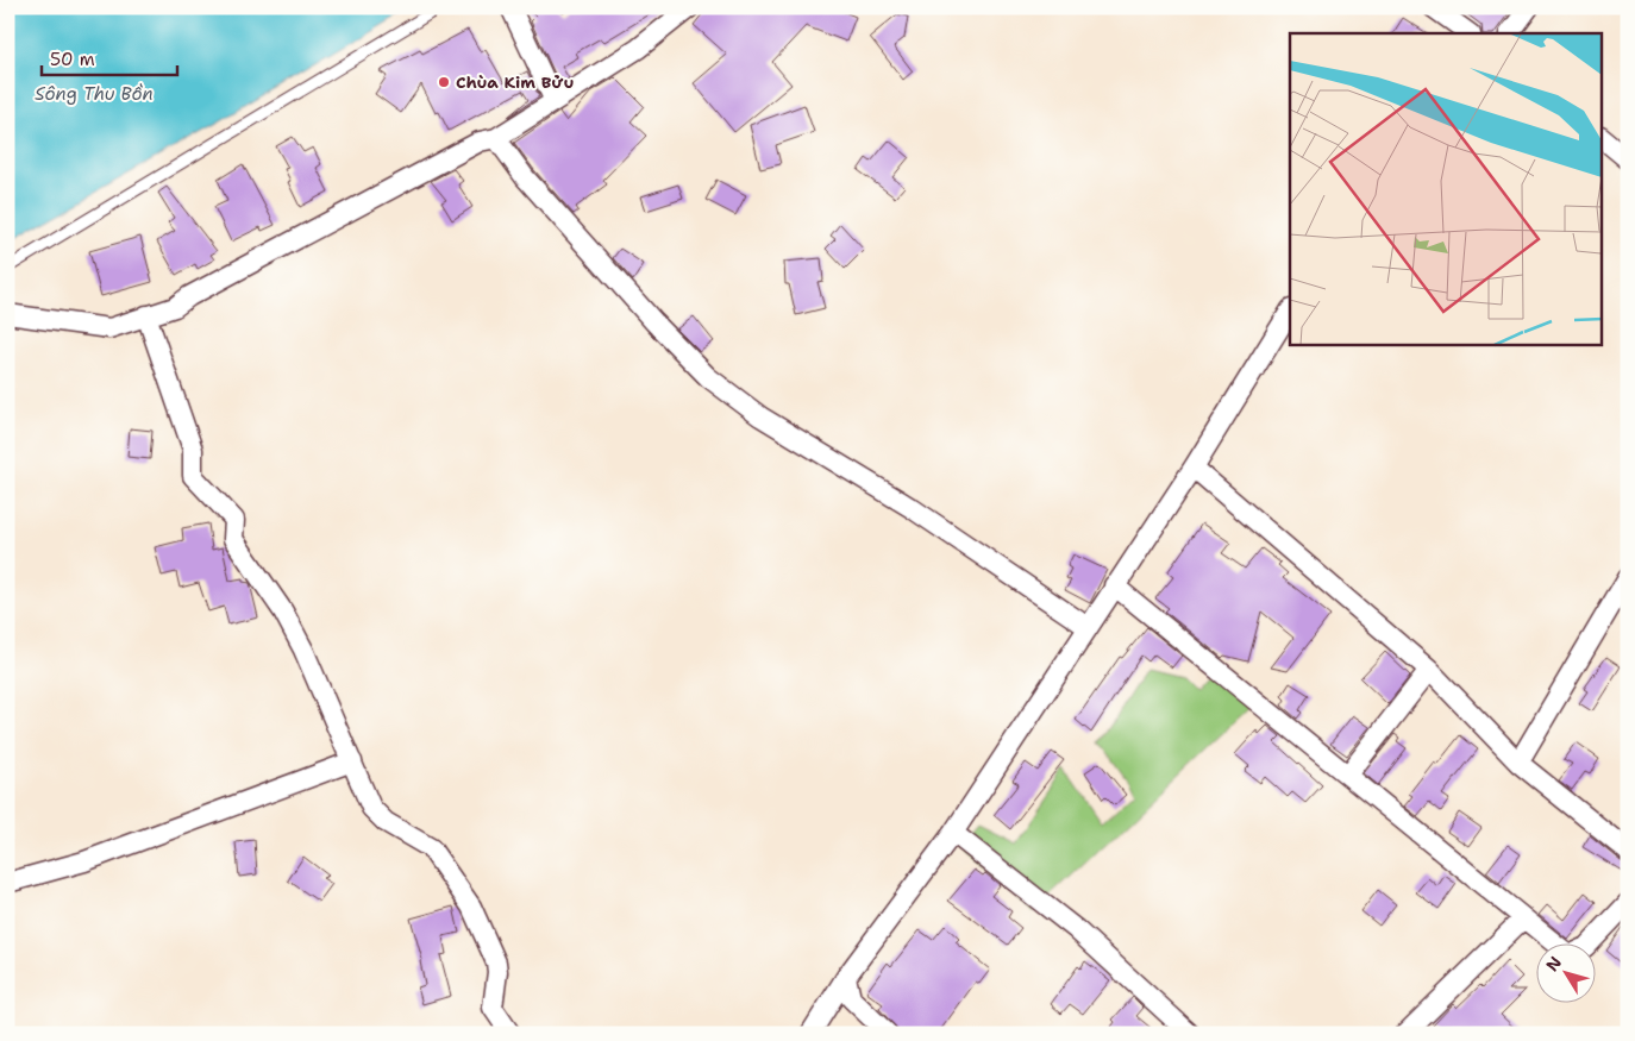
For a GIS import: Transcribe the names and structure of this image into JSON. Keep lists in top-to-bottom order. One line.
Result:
{"water":["Sông Thu Bồn"],"places":["Chùa Kim Bửu"],"scale_bar":"50 m","north":"top left"}
